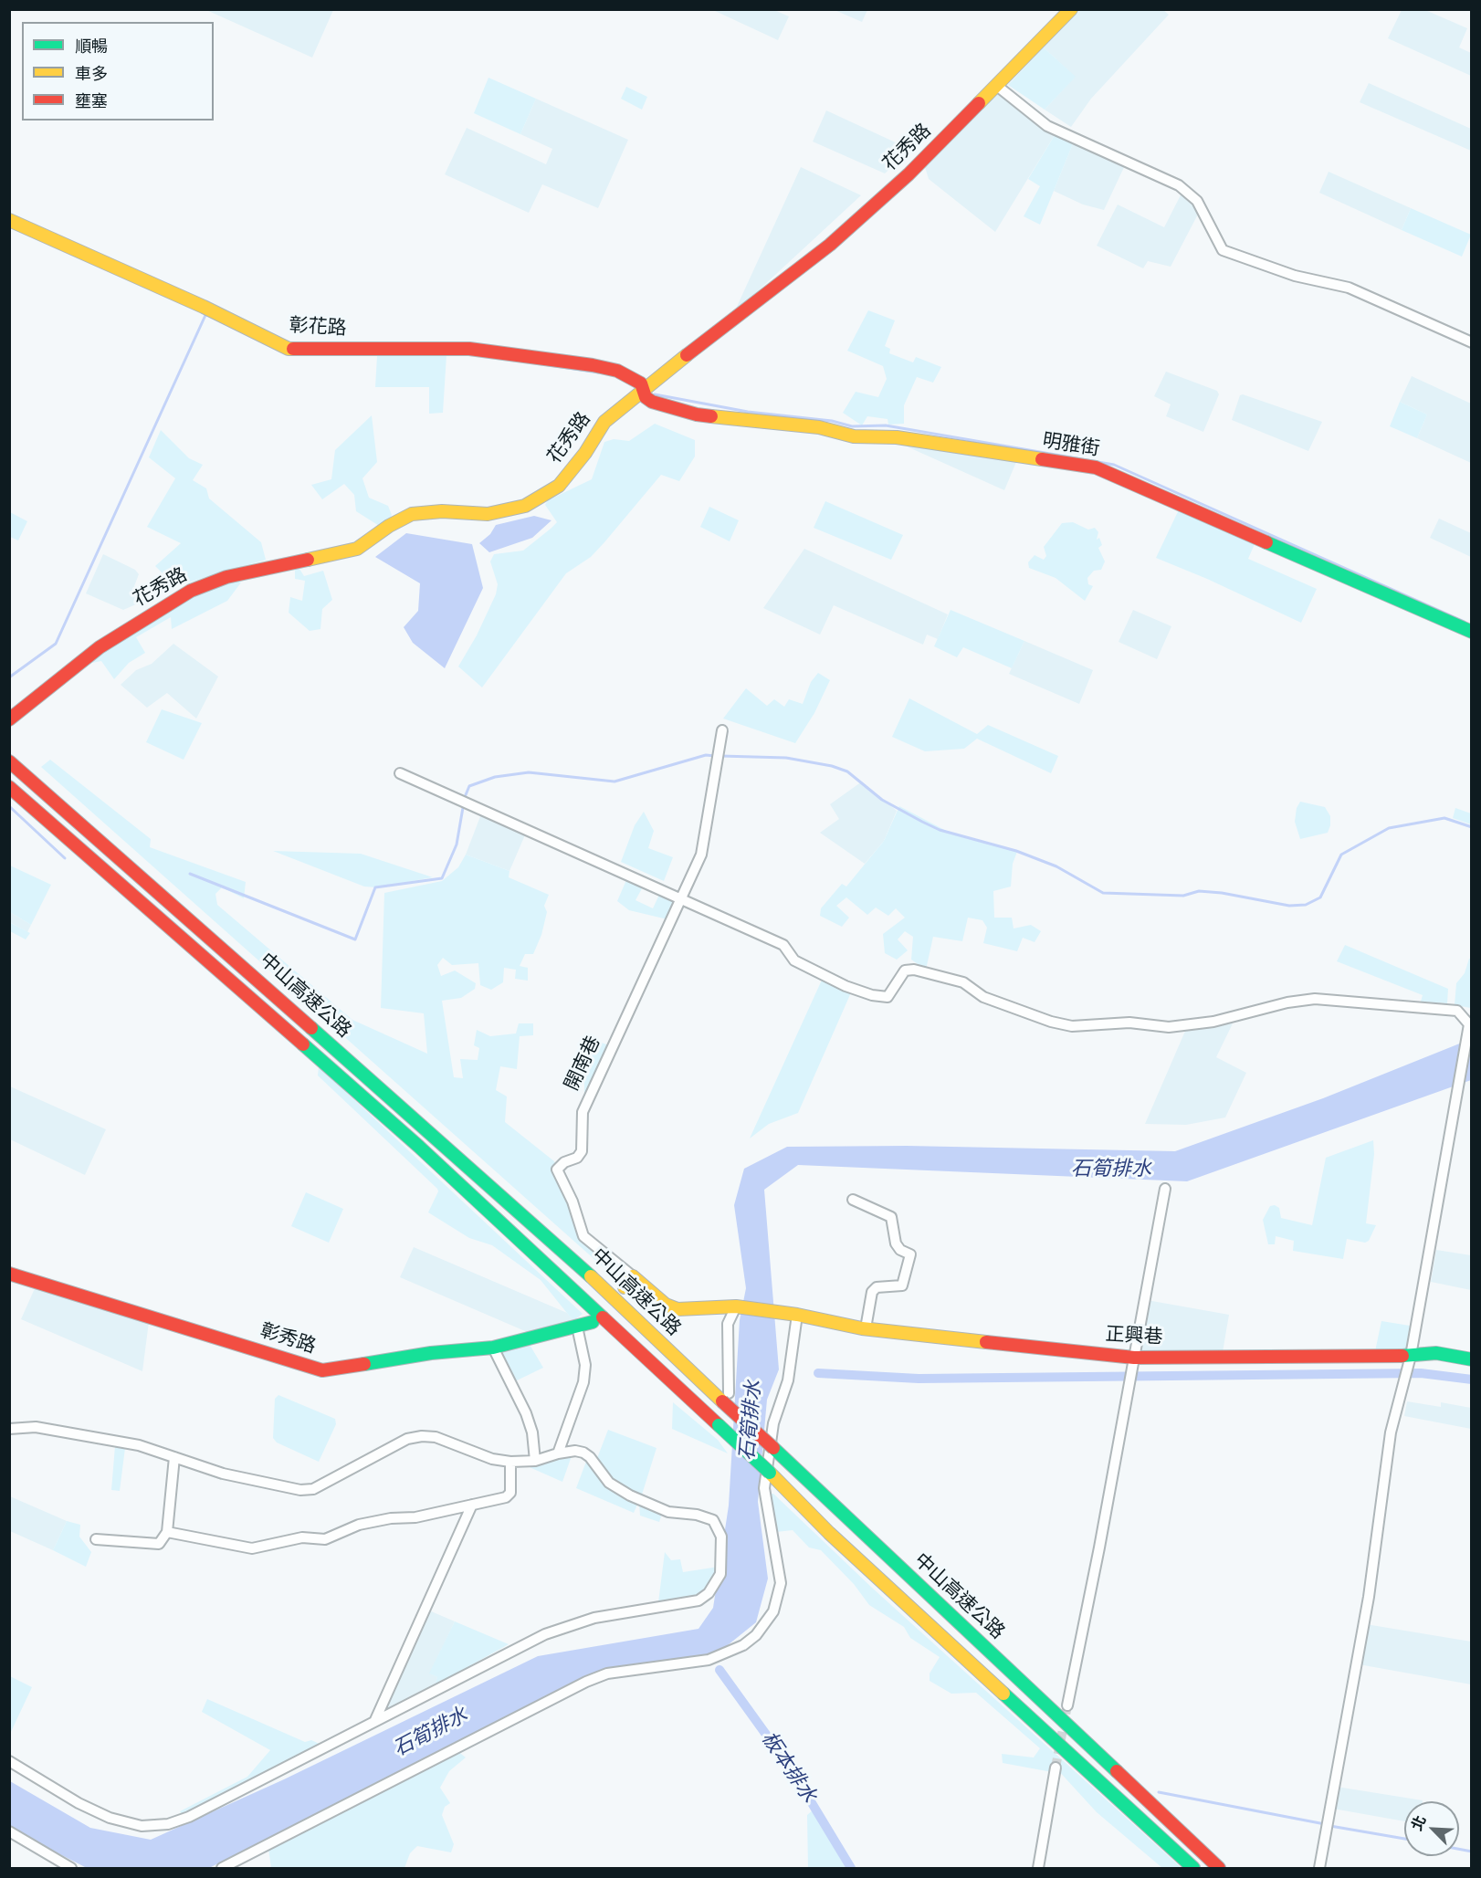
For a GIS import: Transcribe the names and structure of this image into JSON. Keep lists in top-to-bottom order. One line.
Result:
{"streets":{"main road":["花秀路","彰花路","明雅街","中山高速公路","開南巷","正興巷","彰秀路"]},"crossings":[["花秀路","彰花路"],["花秀路","明雅街"],["彰花路","明雅街"],["開南巷","正興巷"]],"water":["石筍排水","板本排水"],"legend":["順暢","車多","壅塞"],"north":"top left"}
